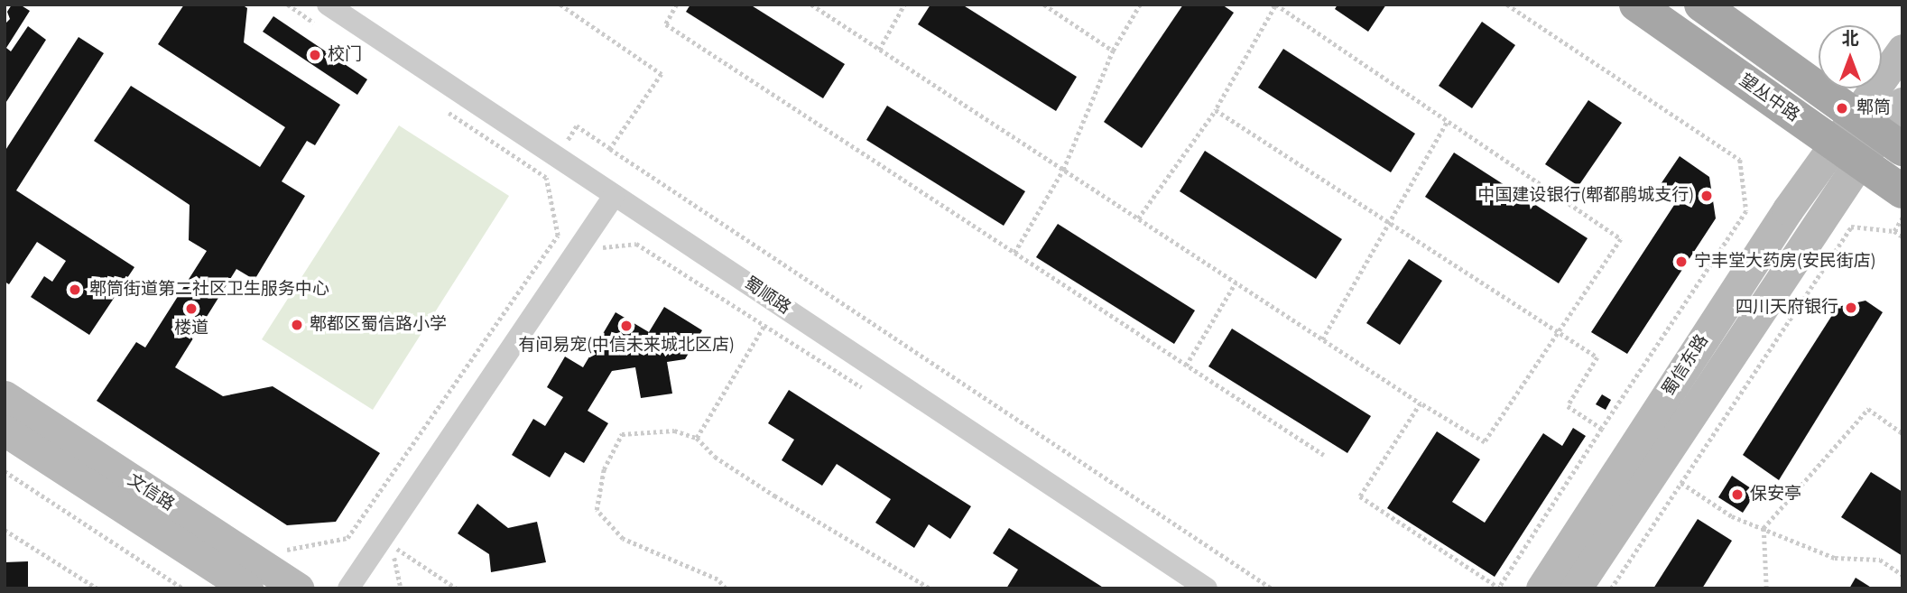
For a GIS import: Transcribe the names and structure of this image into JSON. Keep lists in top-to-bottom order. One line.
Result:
{"streets":{"main road":["望丛中路","蜀信东路","文信路"],"street":["蜀顺路"]},"crossings":[["望丛中路","蜀信东路"]],"places":["校门","郫筒","中国建设银行(郫都鹃城支行)","宁丰堂大药房(安民街店)","郫筒街道第二社区卫生服务中心","四川天府银行","楼道","郫都区蜀信路小学","有间易宠(中信未来城北区店)","保安亭"],"north":"top"}
